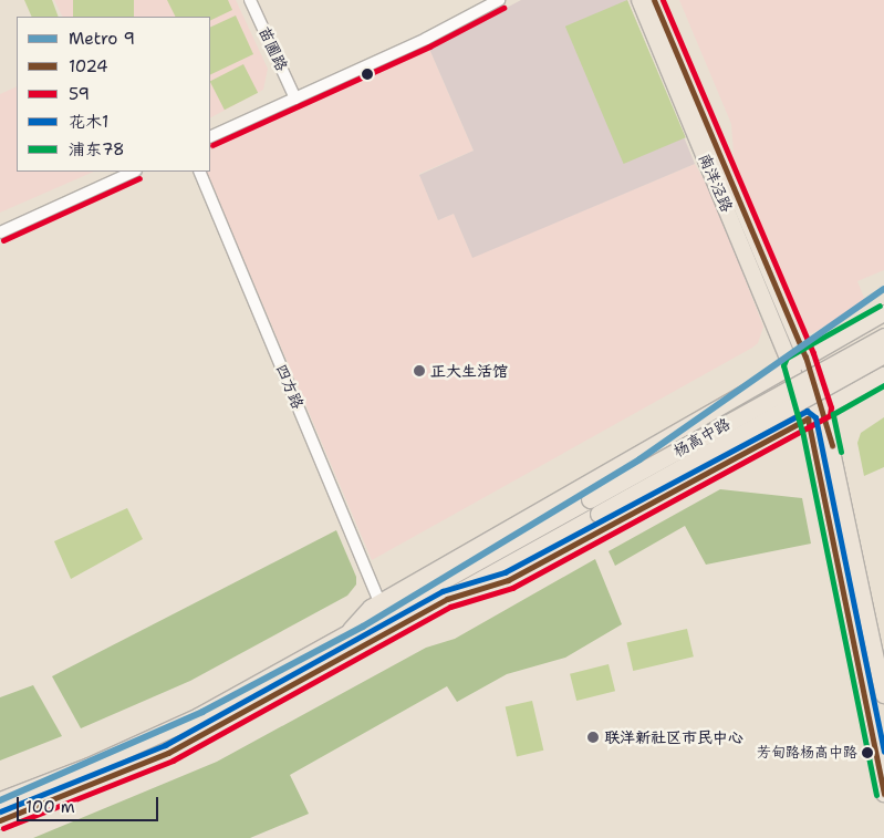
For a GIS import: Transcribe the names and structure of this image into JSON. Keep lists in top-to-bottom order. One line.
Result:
{"streets":{"highway":["杨高中路"],"main road":["南洋泾路"],"street":["苗圃路","四方路"]},"crossings":[["南洋泾路","杨高中路"],["四方路","杨高中路"]],"places":["正大生活馆","联洋新社区市民中心","芳甸路杨高中路"],"lines":["transit line 1024","transit line 59","metro line 9","transit line 浦东78","transit line 花木1"],"legend":["Metro 9","1024","59","花木1","浦东78"],"scale_bar":"100 m"}
